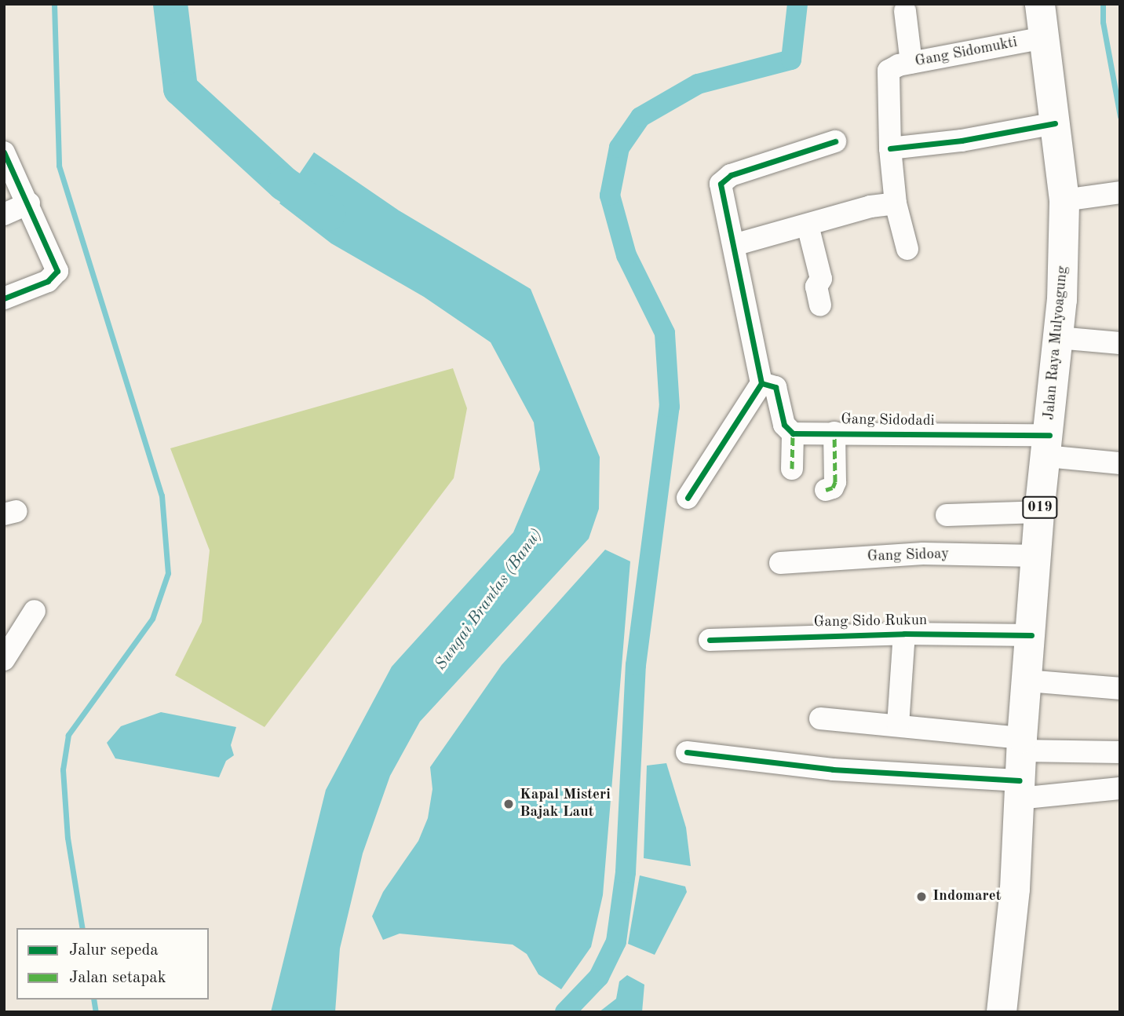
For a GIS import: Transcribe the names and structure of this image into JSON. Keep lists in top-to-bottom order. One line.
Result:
{"streets":{"main road":["Jalan Raya Mulyoagung","019"],"street":["Gang Sidomukti","Gang Sidodadi","Gang Sidoay","Gang Sido Rukun"]},"crossings":[["Gang Sidomukti","Jalan Raya Mulyoagung"],["Jalan Raya Mulyoagung","Gang Sidodadi"],["Jalan Raya Mulyoagung","Gang Sidoay"],["Jalan Raya Mulyoagung","Gang Sido Rukun"]],"water":["Sungai Brantas (Banu)"],"places":["Kapal Misteri Bajak Laut","Indomaret"],"legend":["Jalur sepeda","Jalan setapak"]}
